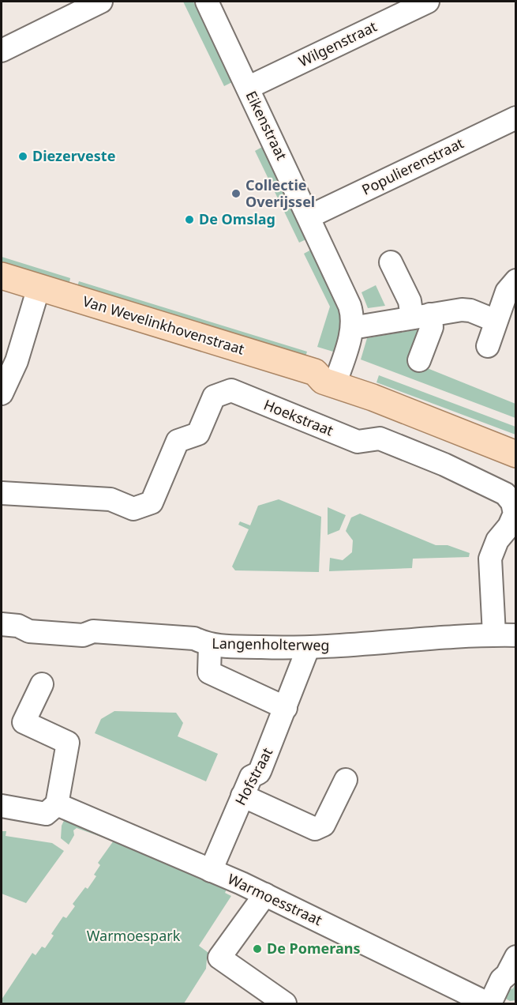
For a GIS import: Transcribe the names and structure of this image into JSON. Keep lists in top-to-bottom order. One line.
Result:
{"streets":{"main road":["Van Wevelinkhovenstraat"],"street":["Wilgenstraat","Eikenstraat","Populierenstraat","Hoekstraat","Langenholterweg","Hofstraat","Warmoesstraat"]},"crossings":[["Wilgenstraat","Eikenstraat"],["Eikenstraat","Populierenstraat"],["Eikenstraat","Van Wevelinkhovenstraat"],["Hoekstraat","Langenholterweg"],["Langenholterweg","Hofstraat"],["Hofstraat","Warmoesstraat"]],"parks":["Warmoespark"],"places":["Diezerveste","Collectie Overijssel","De Omslag","De Pomerans"]}
